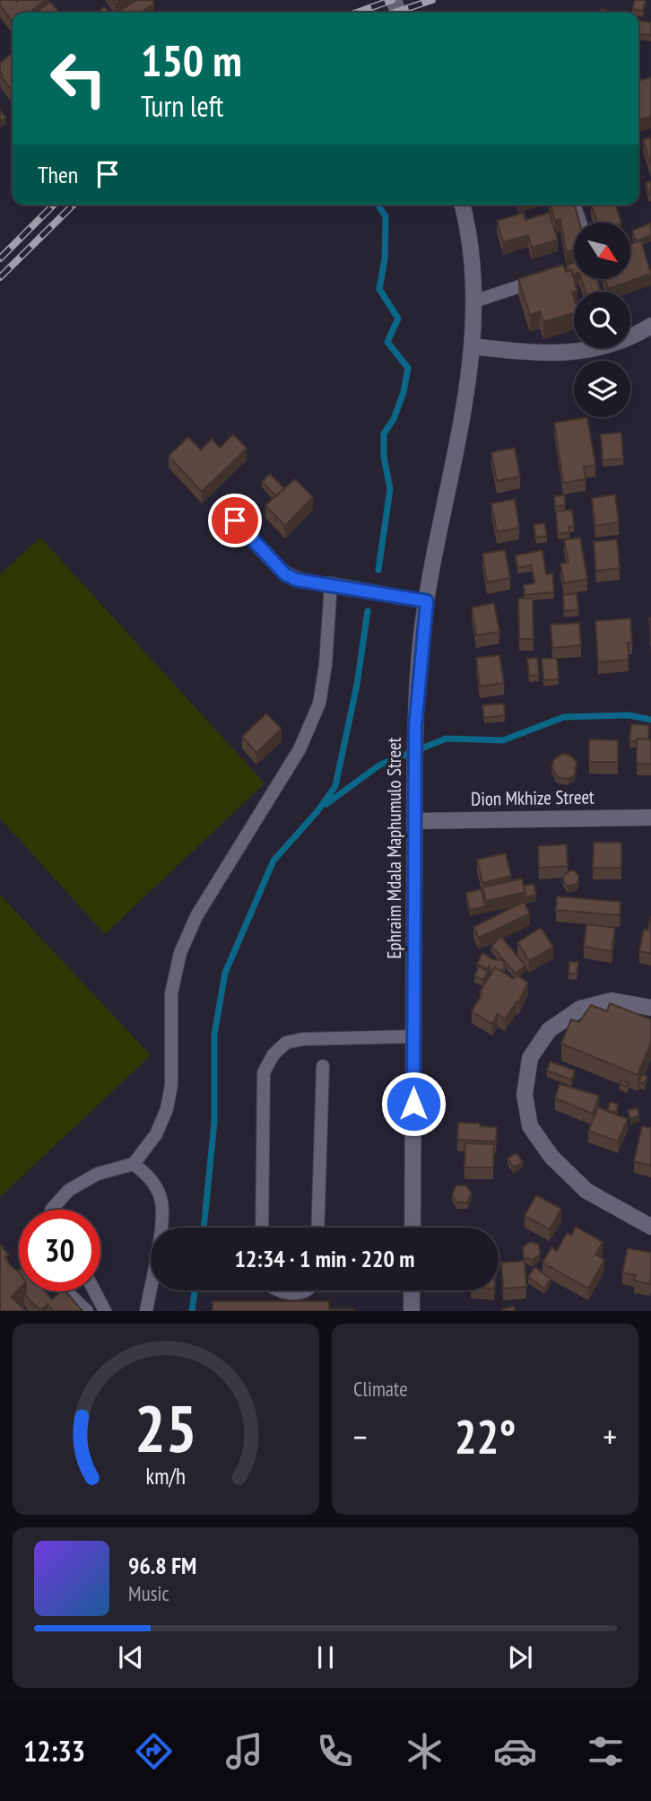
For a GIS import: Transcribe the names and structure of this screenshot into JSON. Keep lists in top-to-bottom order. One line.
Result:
{"streets":{"street":["Dion Mkhize Street","Ephraim Mdala Maphumulo Street"]},"crossings":[["Dion Mkhize Street","Ephraim Mdala Maphumulo Street"]],"north":"bottom right","page":{"turn":["150 m","Turn left"],"then":"Then","limit":"30","trip":"12:34 · 1 min · 220 m","tile":"Climate","heat":["−","22°","+"],"song":["96.8 FM","Music"],"tabs":"12:33","gauge":["25","km/h"]}}
